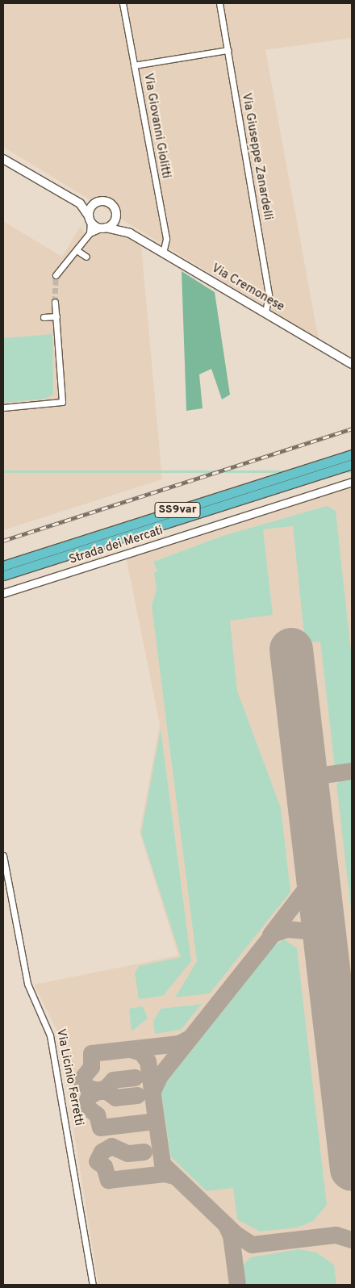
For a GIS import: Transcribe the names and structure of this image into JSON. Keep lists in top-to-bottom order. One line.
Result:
{"streets":{"highway":["SS9var"],"main road":["Via Cremonese"],"street":["Via Giovanni Giolitti","Via Giuseppe Zanardelli","Strada dei Mercati","Via Licinio Ferretti"]},"crossings":[["Via Giovanni Giolitti","Via Cremonese"],["Via Giuseppe Zanardelli","Via Cremonese"]]}
